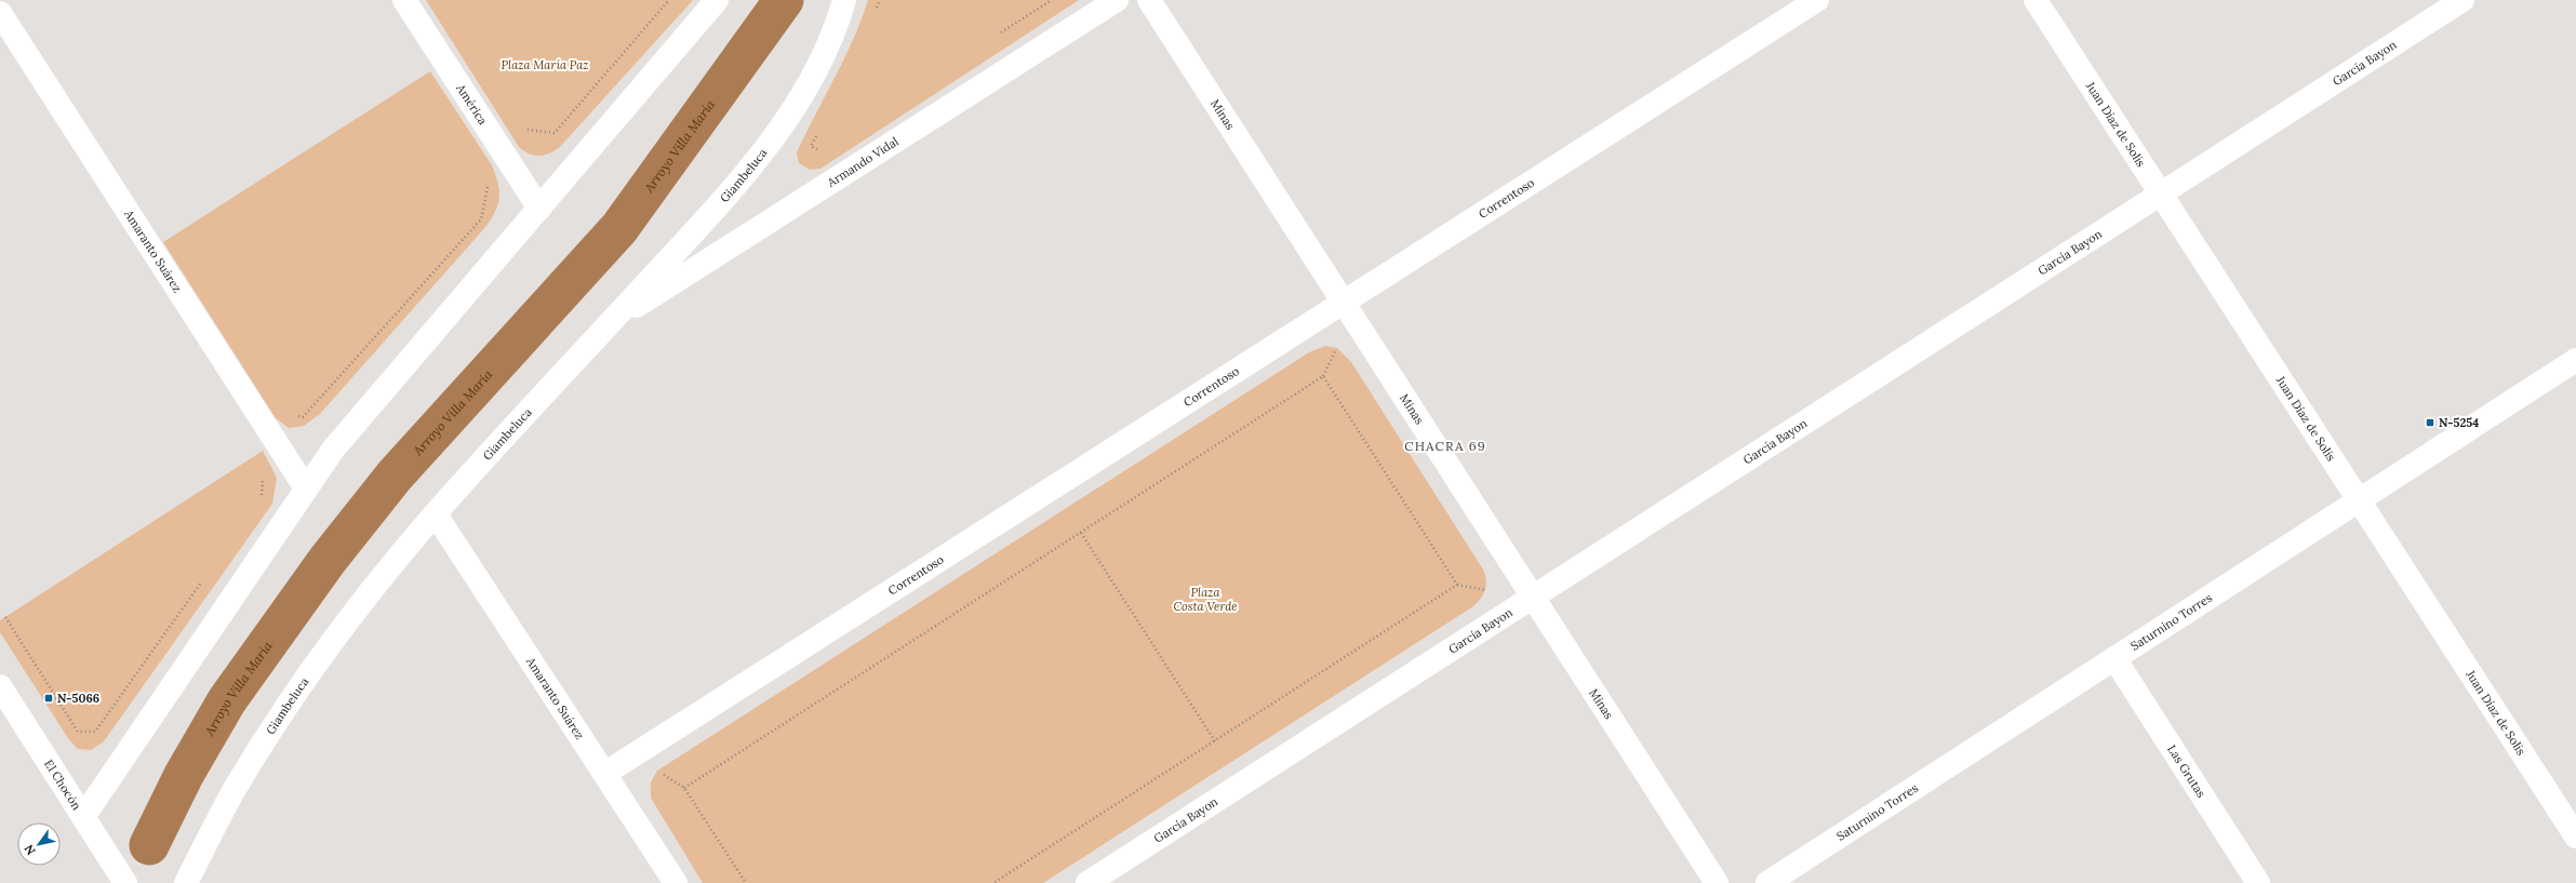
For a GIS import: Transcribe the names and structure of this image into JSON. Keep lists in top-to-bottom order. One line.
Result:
{"streets":{"street":["García Bayon","América","Minas","Juan Díaz de Solís","Armando Vidal","Giambeluca","Correntoso","Amaranto Suárez","Saturnino Torres","Las Grutas","El Chocón"]},"crossings":[["García Bayon","Minas"],["García Bayon","Juan Díaz de Solís"],["Minas","Correntoso"],["Juan Díaz de Solís","Saturnino Torres"],["Armando Vidal","Giambeluca"],["Giambeluca","Amaranto Suárez"],["Correntoso","Amaranto Suárez"],["Saturnino Torres","Las Grutas"]],"districts":["CHACRA 69"],"water":["Arroyo Villa María"],"parks":["Plaza María Paz","Plaza Costa Verde"],"places":{"transit":["N-5254","N-5066"]},"north":"bottom left"}
